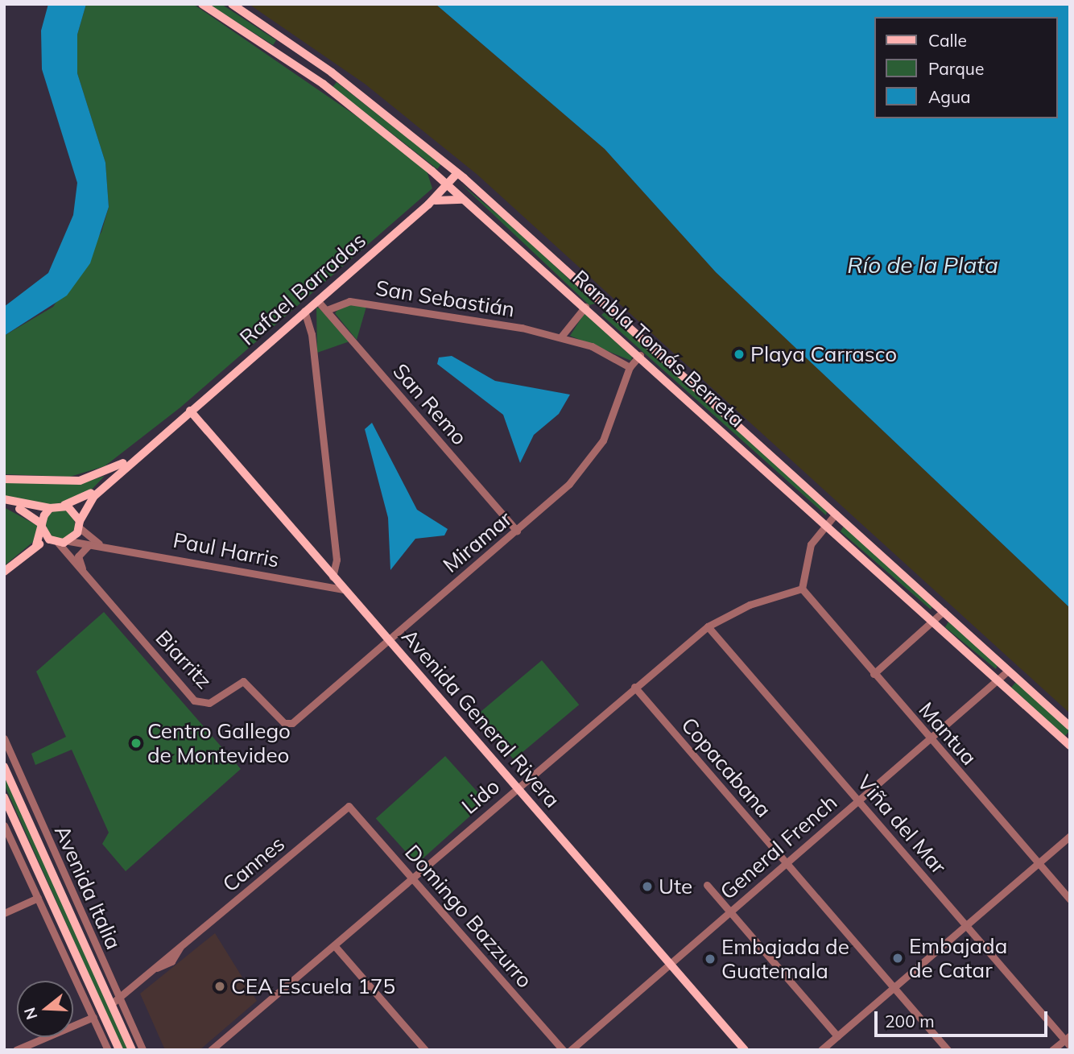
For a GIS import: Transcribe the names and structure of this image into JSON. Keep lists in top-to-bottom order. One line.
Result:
{"streets":{"main road":["Rafael Barradas","Rambla Tomás Berreta","Avenida General Rivera","Avenida Italia"],"street":["San Sebastián","San Remo","Miramar","Paul Harris","Biarritz","Mantua","Copacabana","Lido","Viña del Mar","General French","Cannes","Domingo Bazzurro"]},"crossings":[["Rafael Barradas","Rambla Tomás Berreta"],["Rafael Barradas","San Remo"],["Rafael Barradas","Paul Harris"],["Rafael Barradas","Biarritz"],["Rafael Barradas","Avenida General Rivera"],["San Sebastián","San Remo"],["San Sebastián","Miramar"],["Rambla Tomás Berreta","Miramar"],["Rambla Tomás Berreta","General French"],["San Remo","Miramar"],["Miramar","Biarritz"],["Miramar","Avenida General Rivera"],["Paul Harris","Biarritz"],["Paul Harris","Avenida General Rivera"],["Avenida General Rivera","Lido"],["Avenida General Rivera","General French"],["Mantua","Lido"],["Mantua","General French"],["Copacabana","Lido"],["Copacabana","General French"],["Lido","Viña del Mar"],["Lido","Domingo Bazzurro"],["Viña del Mar","General French"],["Cannes","Avenida Italia"],["Cannes","Domingo Bazzurro"]],"water":["Río de la Plata"],"places":["Playa Carrasco","Centro Gallego de Montevideo","Ute","Embajada de Catar","Embajada de Guatemala","CEA Escuela 175"],"legend":["Calle","Parque","Agua"],"scale_bar":"200 m","north":"left"}
